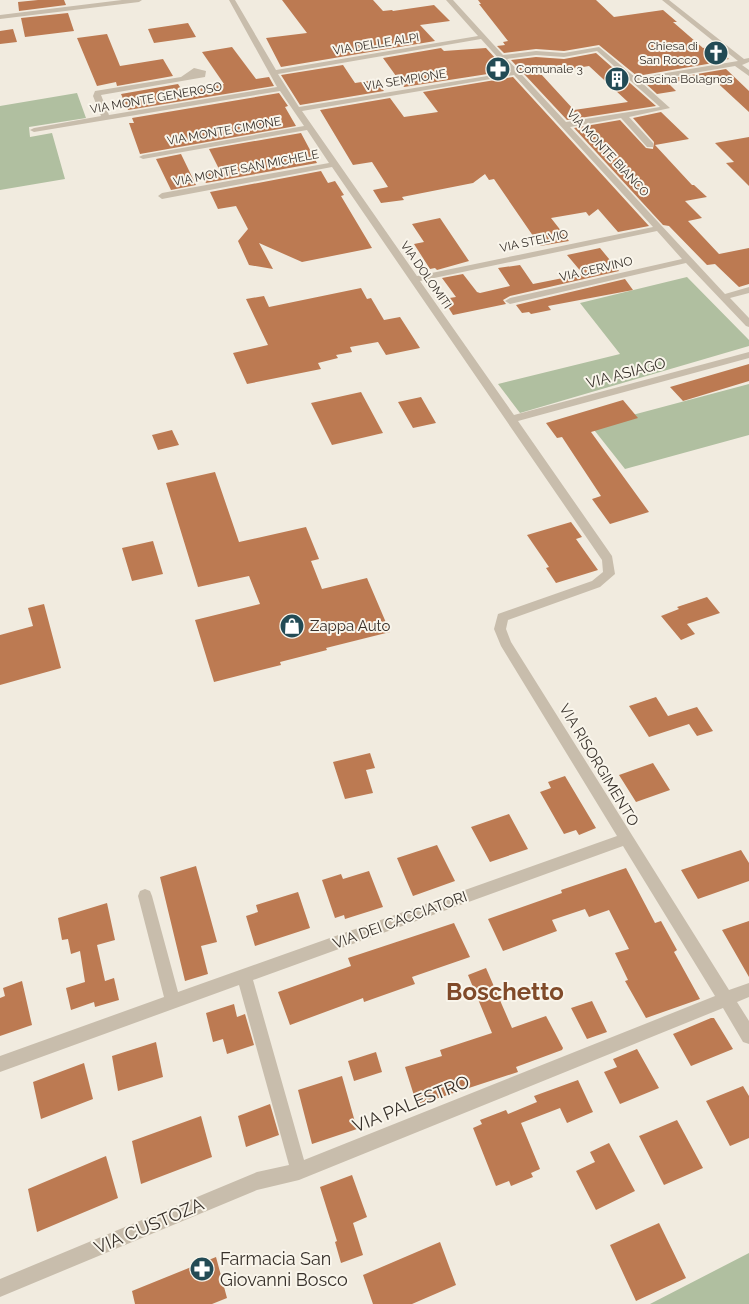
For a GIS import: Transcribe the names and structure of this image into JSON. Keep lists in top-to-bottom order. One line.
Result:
{"streets":{"street":["VIA DELLE ALPI","VIA SEMPIONE","VIA MONTE GENEROSO","VIA MONTE CIMONE","VIA MONTE BIANCO","VIA MONTE SAN MICHELE","VIA STELVIO","VIA CERVINO","VIA DOLOMITI","VIA ASIAGO","VIA RISORGIMENTO","VIA DEI CACCIATORI","VIA PALESTRO","VIA CUSTOZA"]},"crossings":[["VIA DELLE ALPI","VIA MONTE BIANCO"],["VIA DELLE ALPI","VIA DOLOMITI"],["VIA SEMPIONE","VIA MONTE BIANCO"],["VIA SEMPIONE","VIA DOLOMITI"],["VIA MONTE GENEROSO","VIA DOLOMITI"],["VIA MONTE CIMONE","VIA DOLOMITI"],["VIA MONTE BIANCO","VIA STELVIO"],["VIA MONTE BIANCO","VIA CERVINO"],["VIA MONTE SAN MICHELE","VIA DOLOMITI"],["VIA STELVIO","VIA DOLOMITI"],["VIA DOLOMITI","VIA ASIAGO"],["VIA DOLOMITI","VIA RISORGIMENTO"],["VIA RISORGIMENTO","VIA DEI CACCIATORI"],["VIA RISORGIMENTO","VIA PALESTRO"],["VIA PALESTRO","VIA CUSTOZA"]],"districts":["Boschetto"],"places":{"church":["Chiesa di San Rocco"],"pharmacy":["Comunale 3","Farmacia San Giovanni Bosco"],"building":["Cascina Bolagnos"],"shop":["Zappa Auto"]}}
